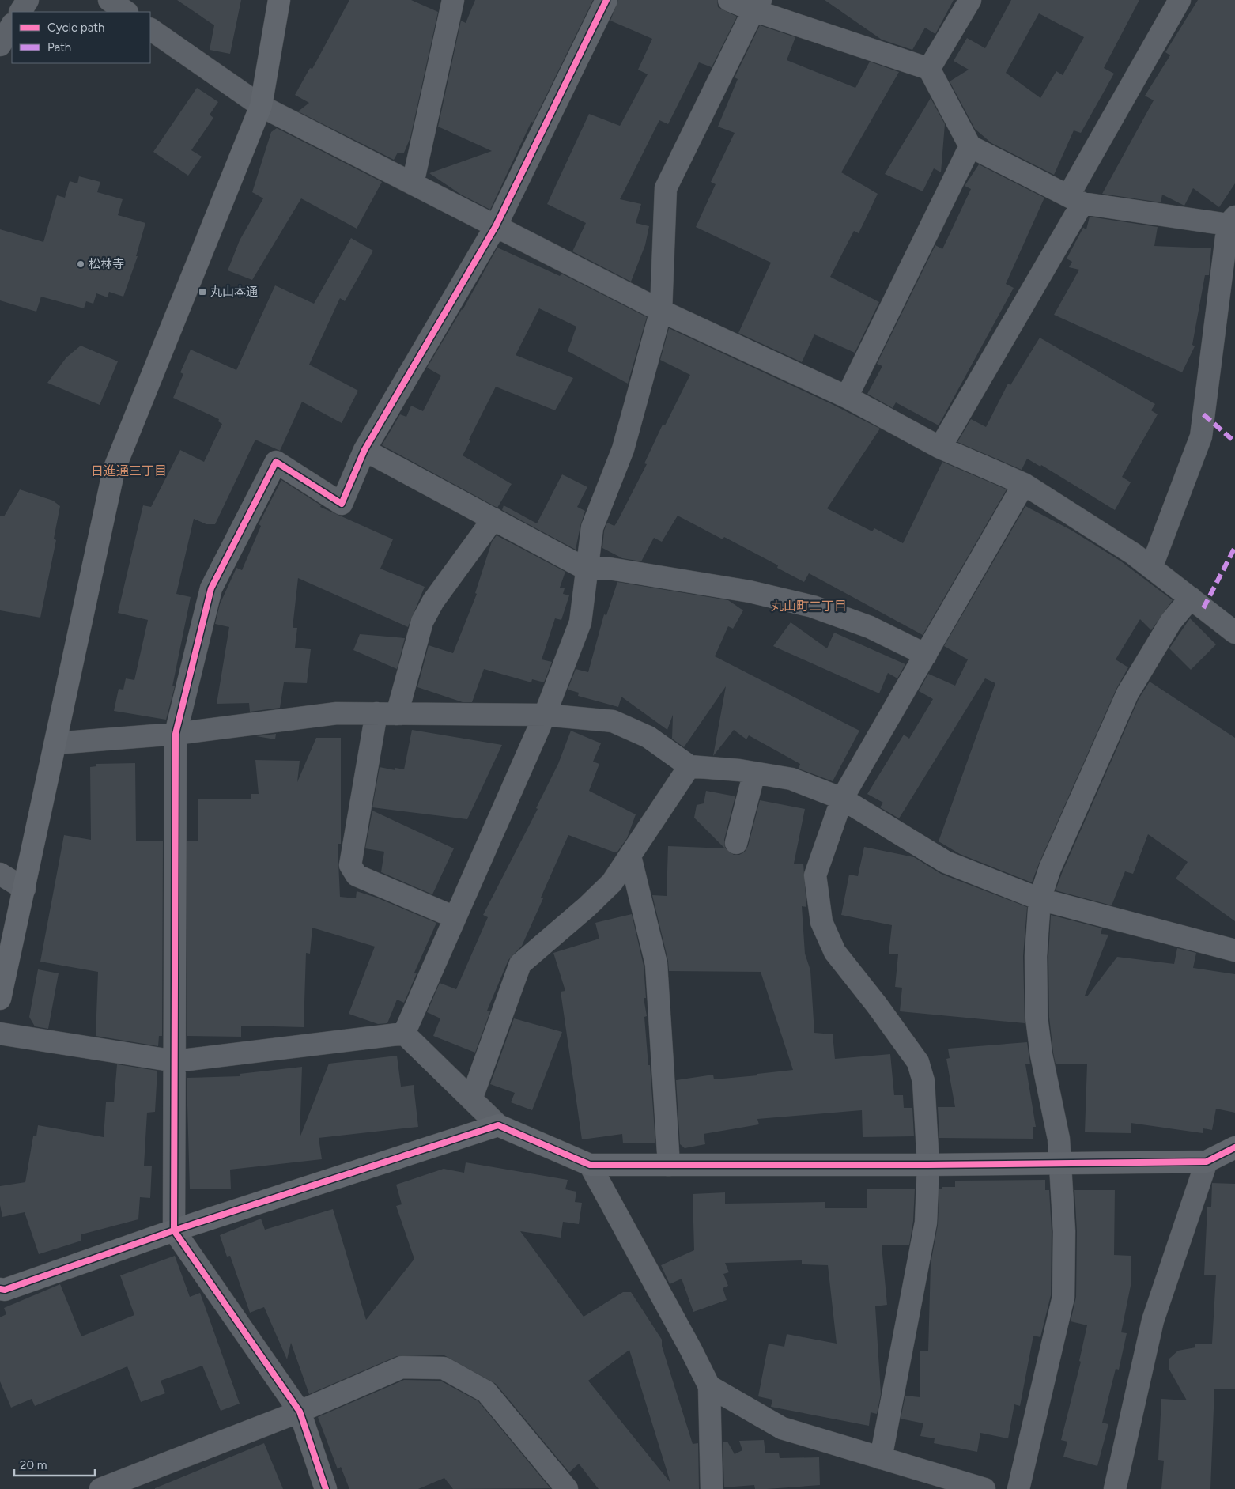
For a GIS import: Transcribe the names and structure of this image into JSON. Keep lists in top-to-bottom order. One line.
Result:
{"districts":["日進通三丁目","丸山町二丁目"],"places":{"other":["松林寺"],"transit":["丸山本通"]},"legend":["Cycle path","Path"],"scale_bar":"20 m"}
